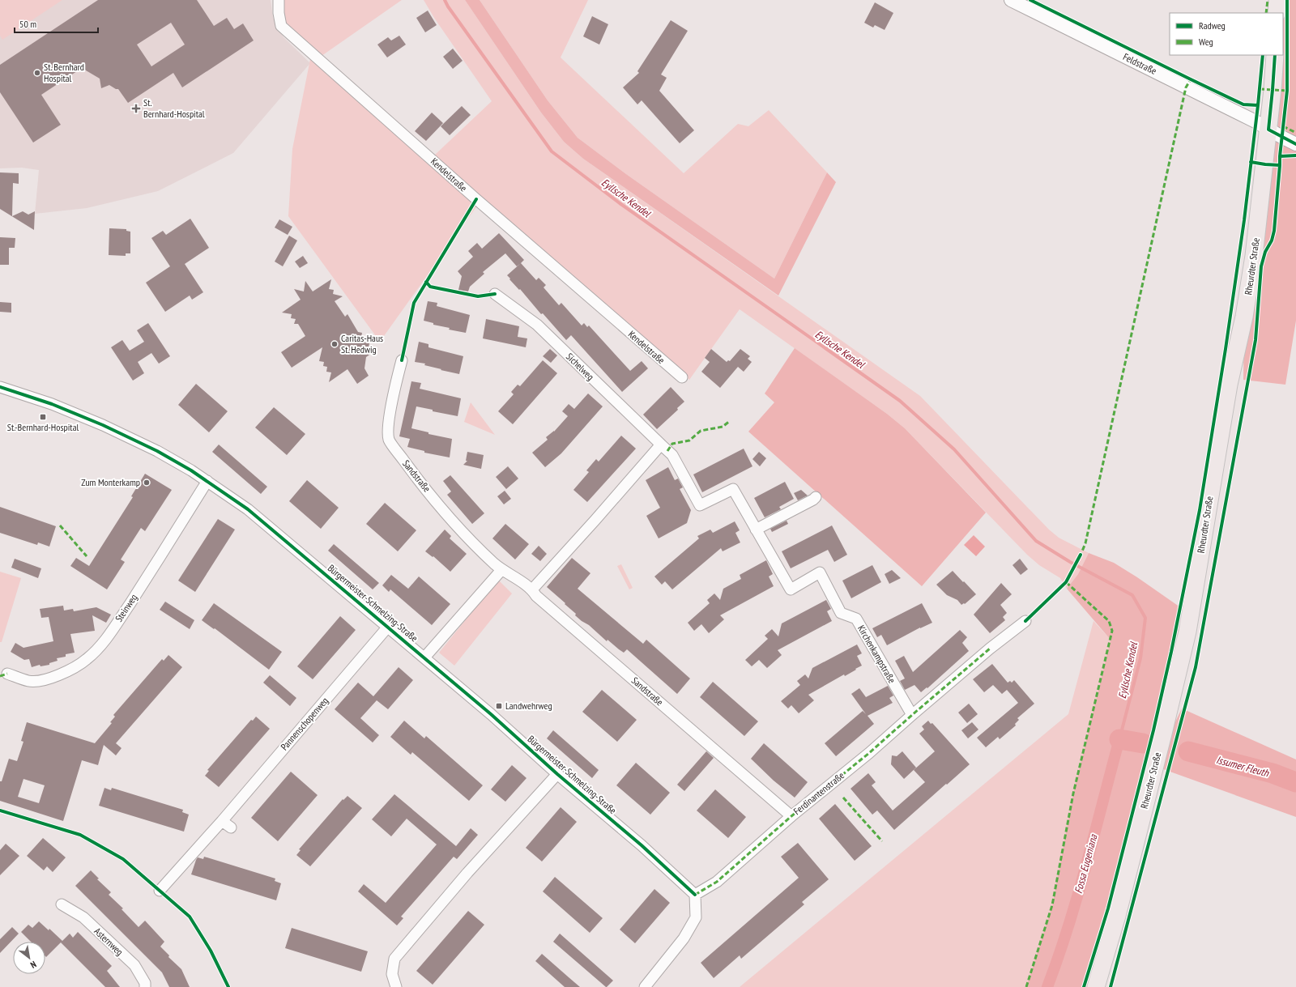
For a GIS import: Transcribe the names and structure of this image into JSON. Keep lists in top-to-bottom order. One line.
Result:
{"streets":{"main road":["Rheurdter Straße"],"street":["Feldstraße","Kendelstraße","Sichelweg","Sandstraße","Bürgermeister-Schmelzing-Straße","Steinweg","Kirchenkampstraße","Pannenschopenweg","Ferdinantenstraße","Asternweg"]},"crossings":[["Feldstraße","Rheurdter Straße"],["Sichelweg","Kirchenkampstraße"],["Sandstraße","Ferdinantenstraße"],["Bürgermeister-Schmelzing-Straße","Steinweg"],["Bürgermeister-Schmelzing-Straße","Pannenschopenweg"],["Bürgermeister-Schmelzing-Straße","Ferdinantenstraße"],["Kirchenkampstraße","Ferdinantenstraße"]],"water":["Eyllsche Kendel","Issumer Fleuth","Fossa Eugeniana"],"places":{"other":["St. Bernhard Hospital","Caritas-Haus St. Hedwig","Zum Monterkamp"],"health":["St. Bernhard-Hospital"],"transit":["St.-Bernhard-Hospital","Landwehrweg"]},"legend":["Radweg","Weg"],"scale_bar":"50 m","north":"bottom right"}
